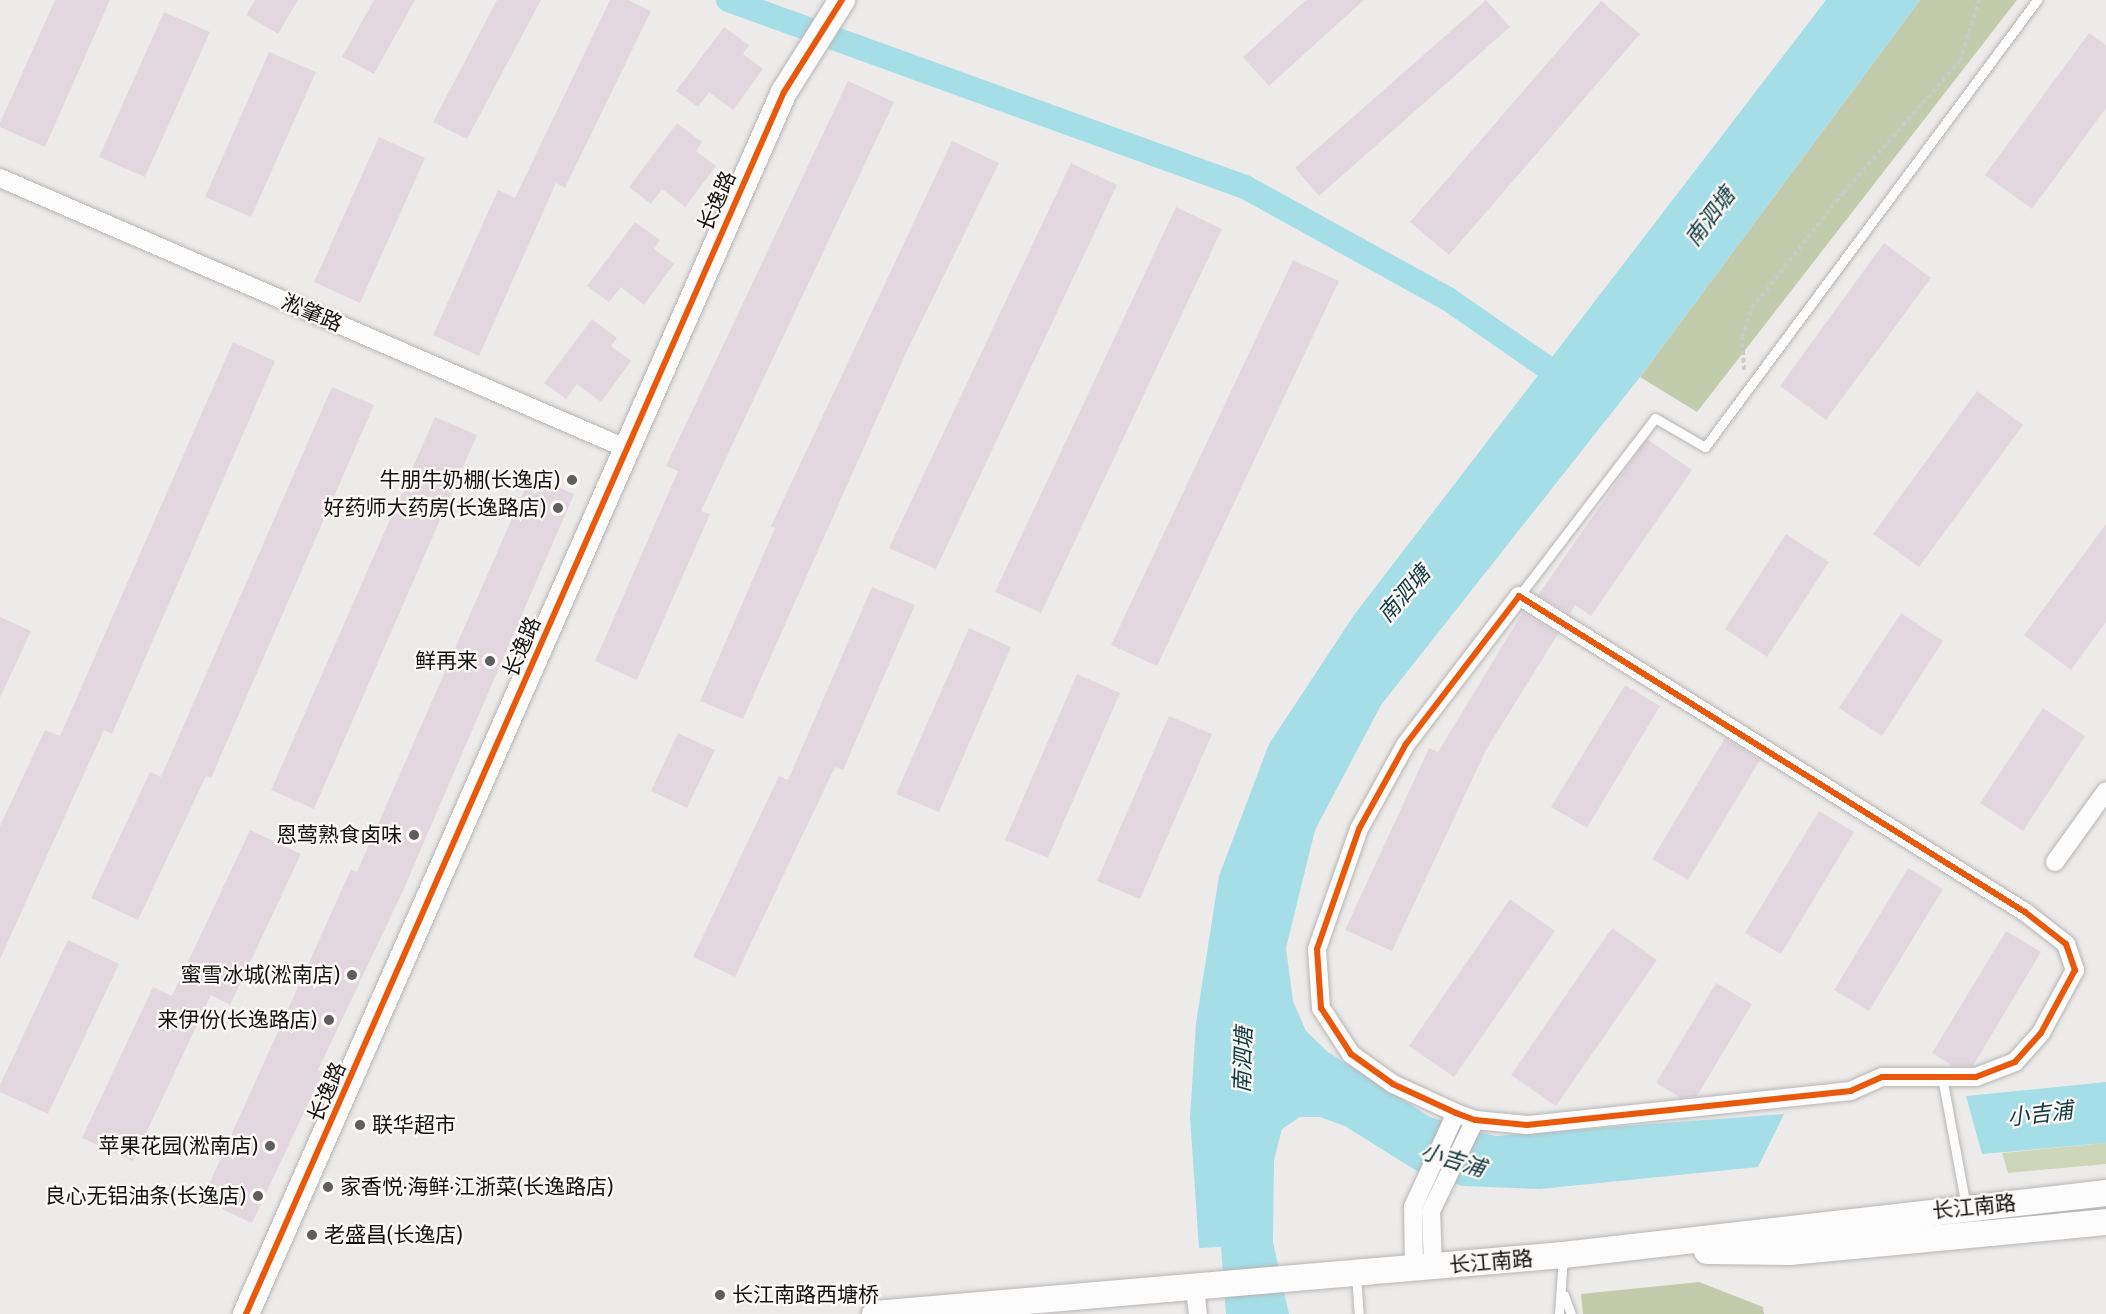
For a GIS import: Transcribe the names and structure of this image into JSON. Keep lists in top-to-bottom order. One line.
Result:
{"streets":{"main road":["长逸路","长江南路"],"street":["淞肇路"]},"crossings":[["长逸路","淞肇路"]],"water":["南泗塘","小吉浦"],"places":["牛朋牛奶棚(长逸店)","好药师大药房(长逸路店)","鲜再来","恩莺熟食卤味","蜜雪冰城(淞南店)","来伊份(长逸路店)","联华超市","苹果花园(淞南店)","家香悦·海鲜·江浙菜(长逸路店)","良心无铝油条(长逸店)","老盛昌(长逸店)","长江南路西塘桥"]}
